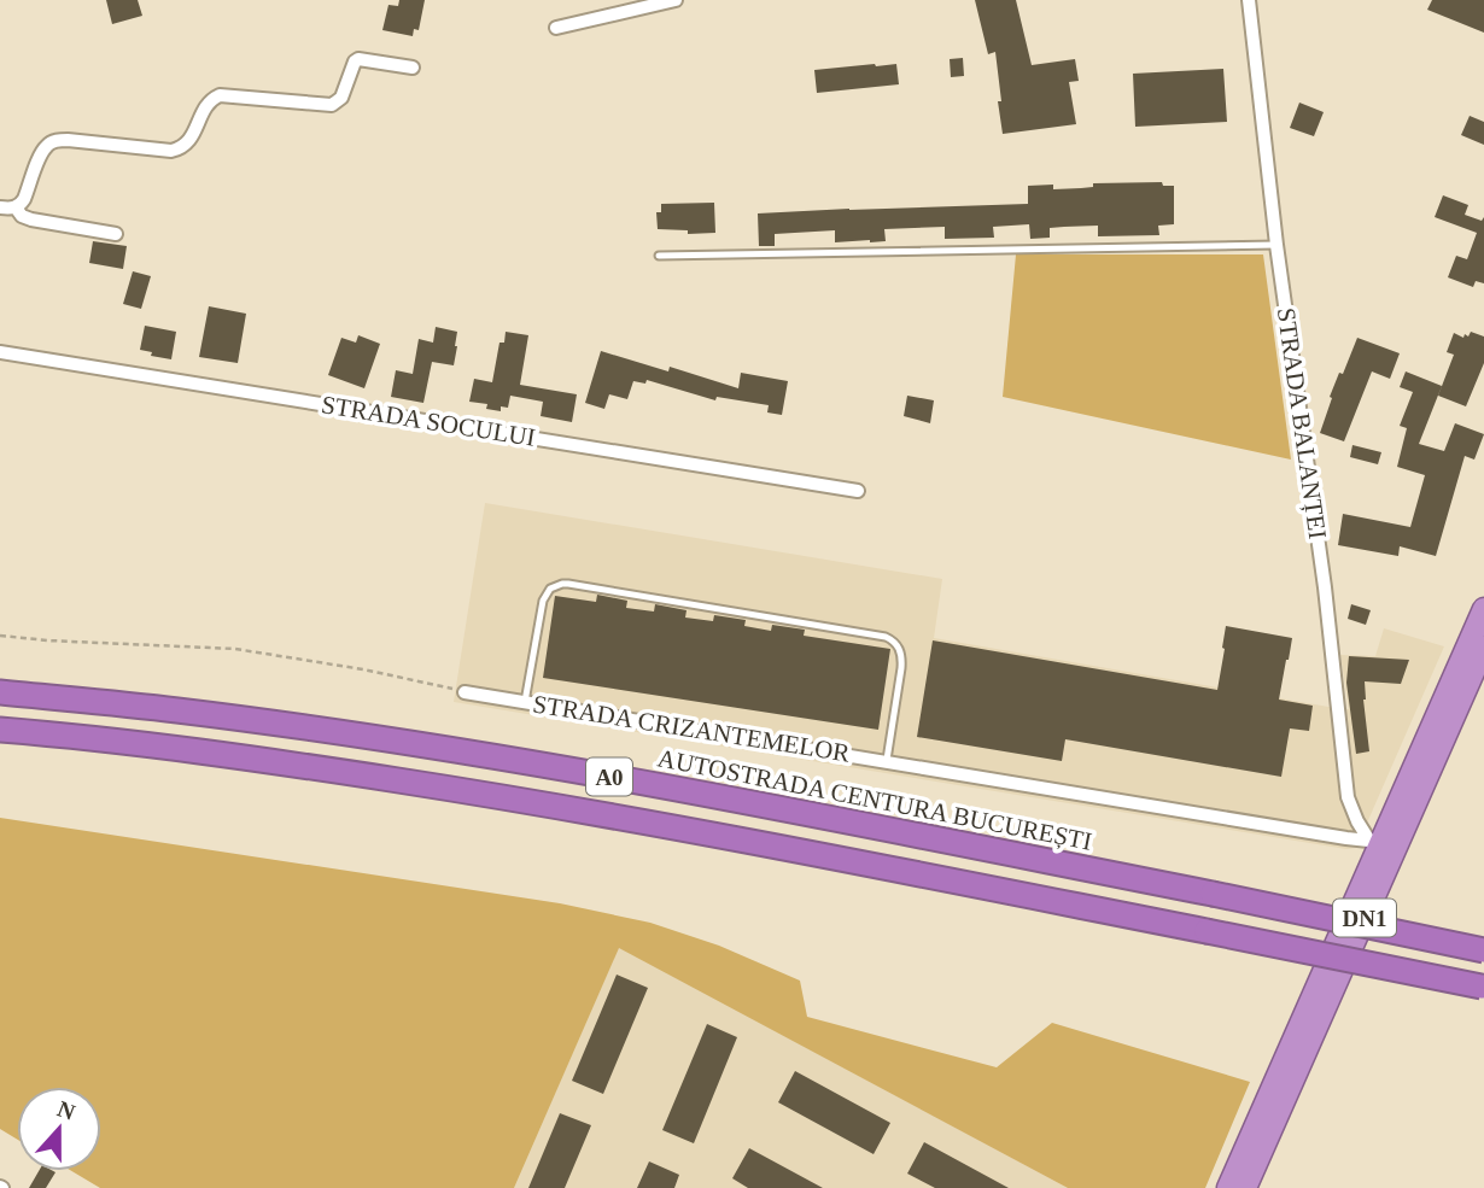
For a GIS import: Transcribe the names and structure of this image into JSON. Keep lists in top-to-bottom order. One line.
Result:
{"streets":{"highway":["A0","AUTOSTRADA CENTURA BUCUREȘTI","DN1"],"street":["STRADA SOCULUI","STRADA BALANȚEI","STRADA CRIZANTEMELOR"]},"crossings":[["STRADA BALANȚEI","STRADA CRIZANTEMELOR"],["STRADA BALANȚEI","DN1"],["STRADA CRIZANTEMELOR","DN1"]],"north":"top"}
